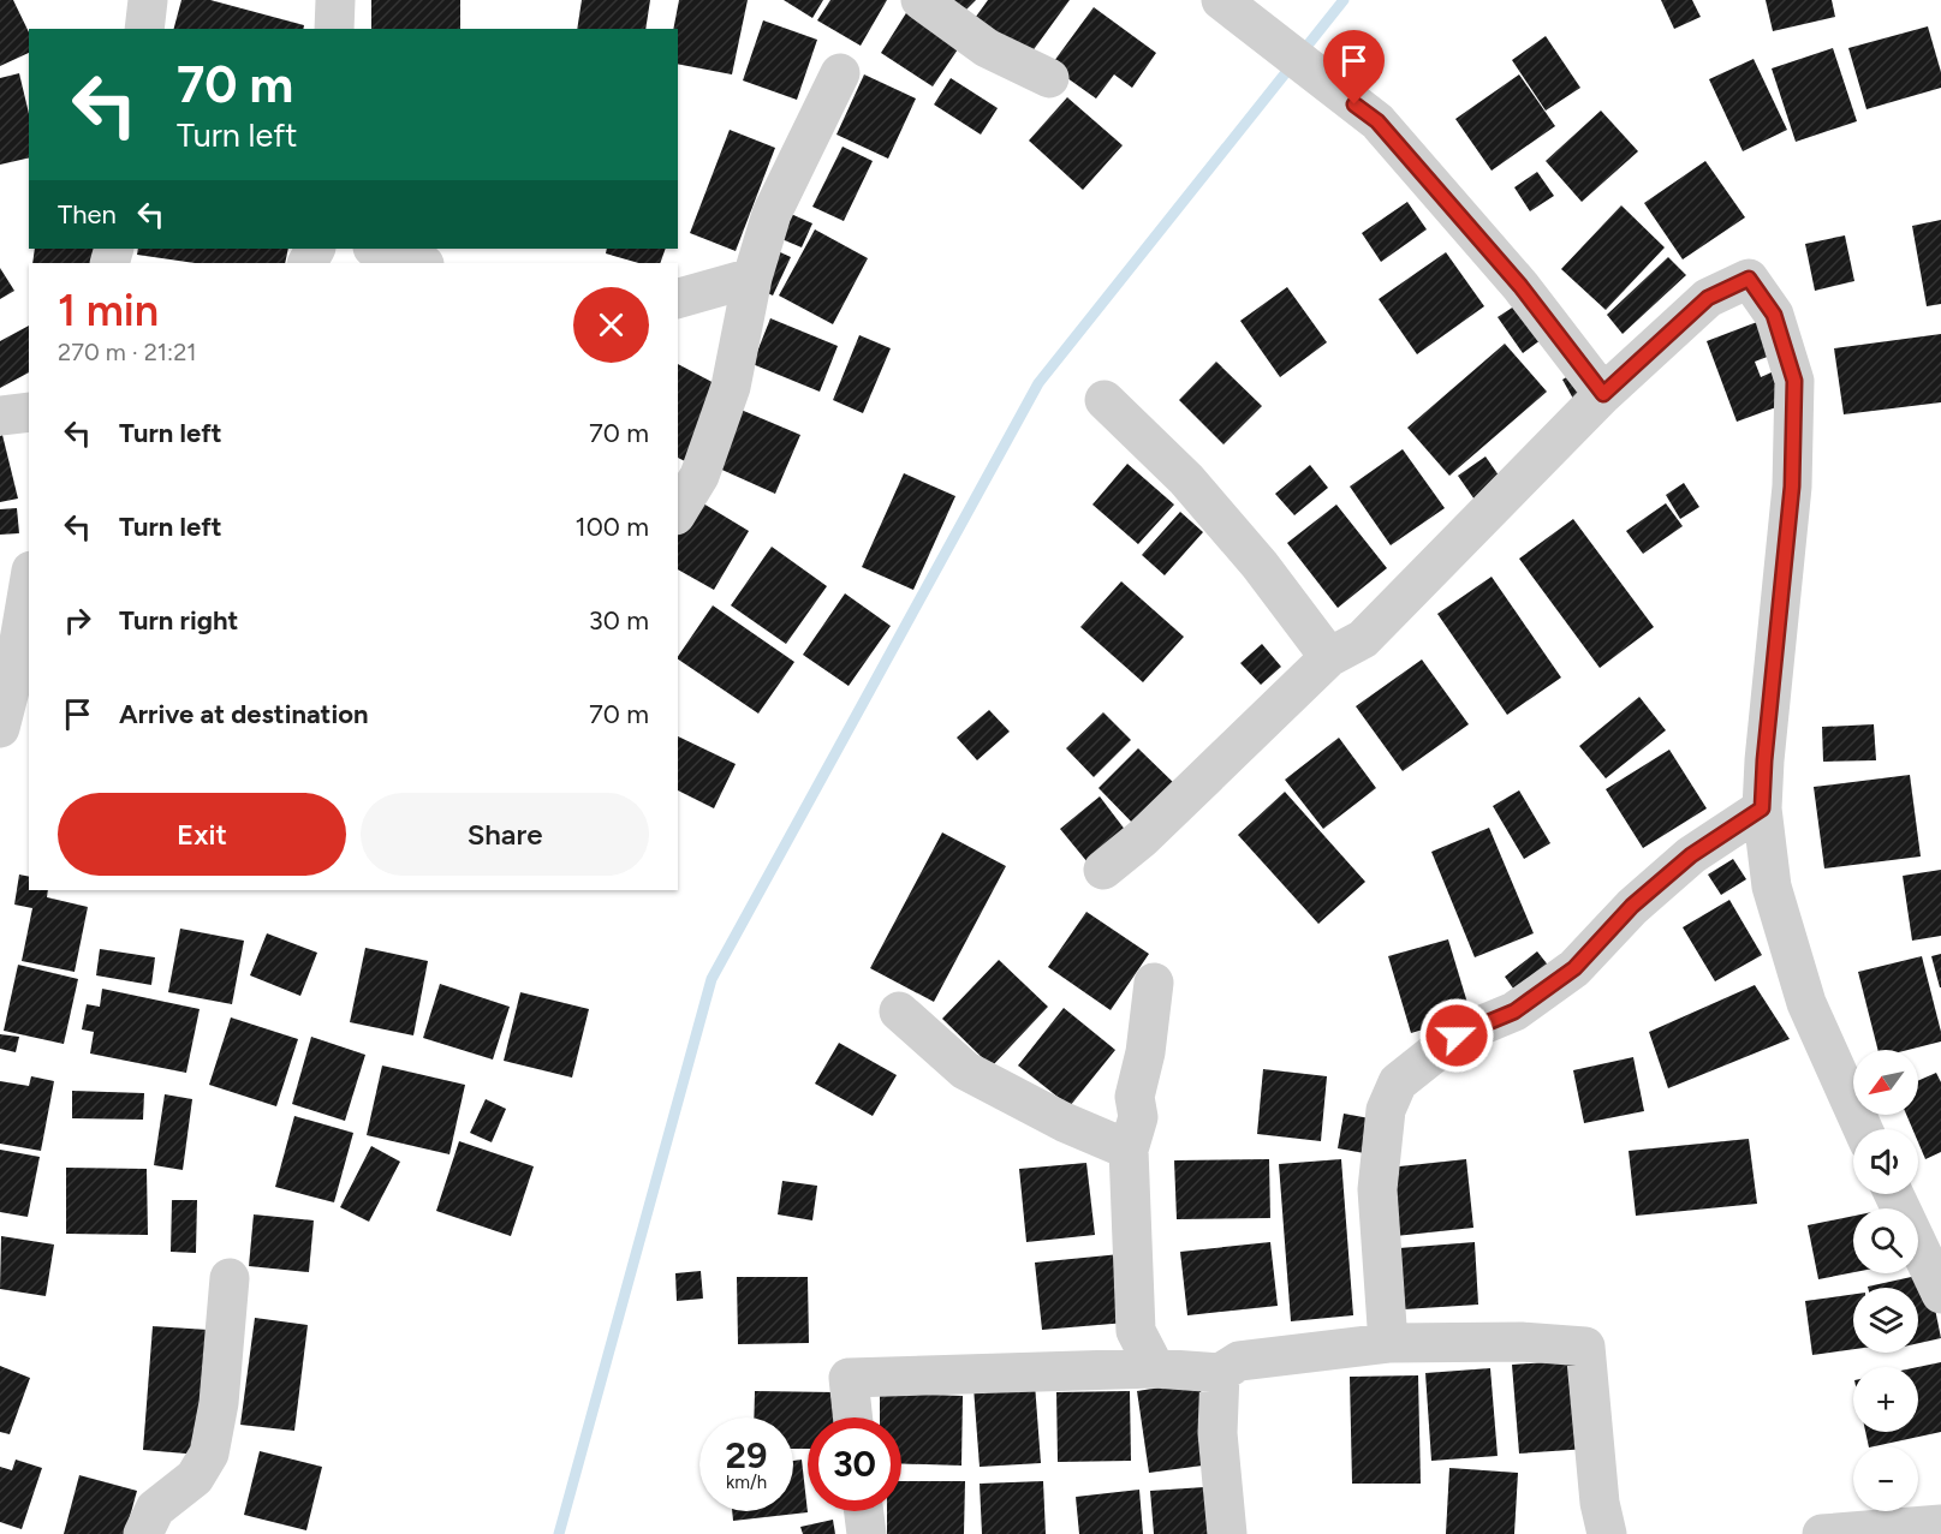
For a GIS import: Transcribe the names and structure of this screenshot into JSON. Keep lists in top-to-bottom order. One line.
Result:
{"north":"bottom left","page":{"turn":["70 m","Turn left"],"then":"Then","heading":["1 min","270 m · 21:21"],"list":[{"name":"Turn left","value":"70 m"},{"name":"Turn left","value":"100 m"},{"name":"Turn right","value":"30 m"},{"name":"Arrive at destination","value":"70 m"}],"buttons":["Exit","Share"],"map_buttons":["+","−"],"speed":"29 km/h","limit":"30"}}
